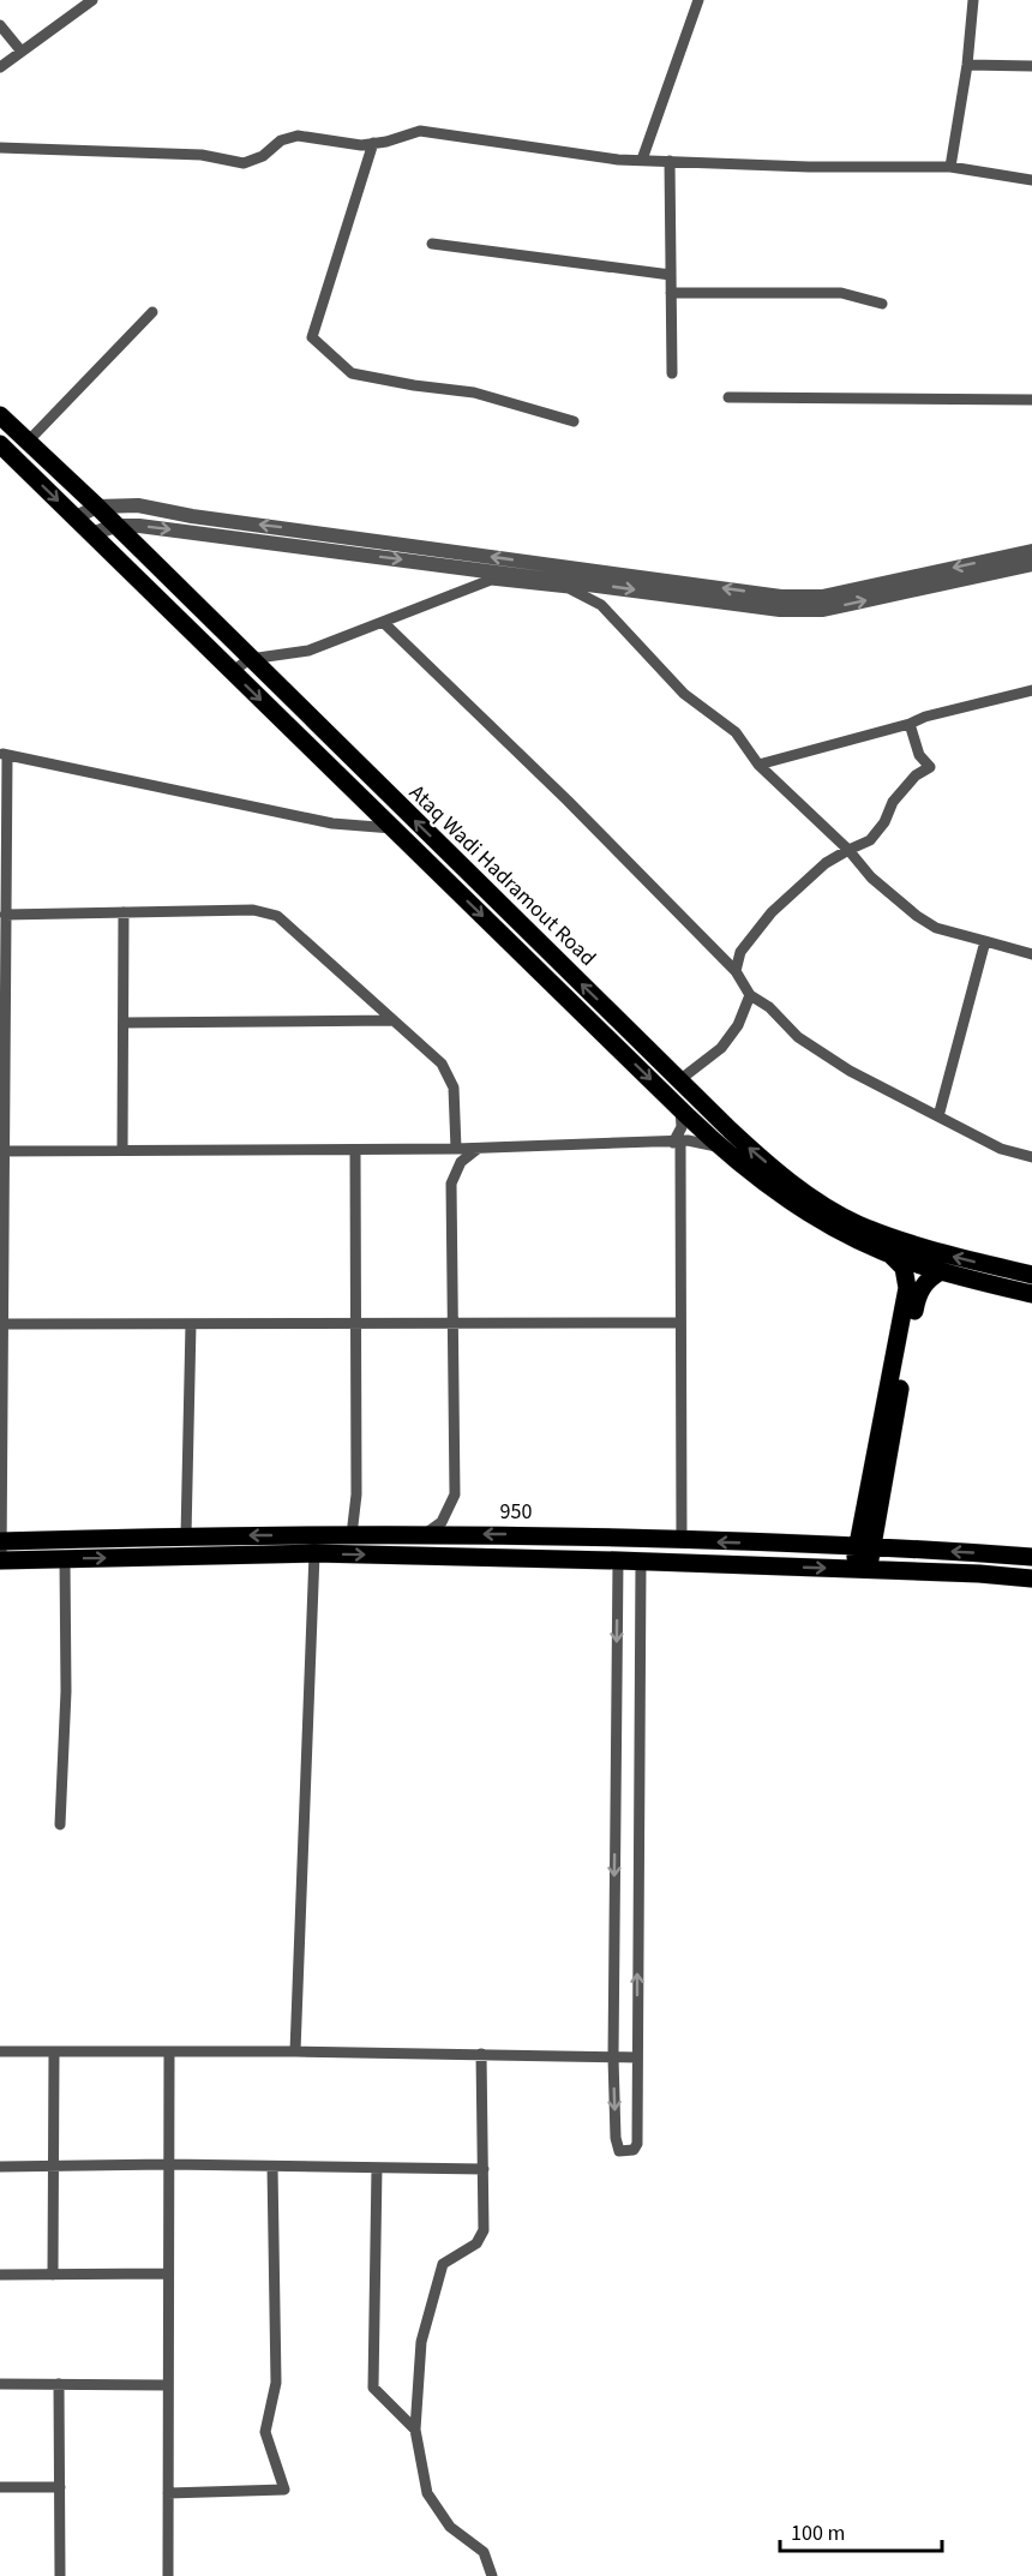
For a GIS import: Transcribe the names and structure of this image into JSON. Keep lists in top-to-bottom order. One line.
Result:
{"streets":{"main road":["Ataq Wadi Hadramout Road","950"]},"scale_bar":"100 m"}
